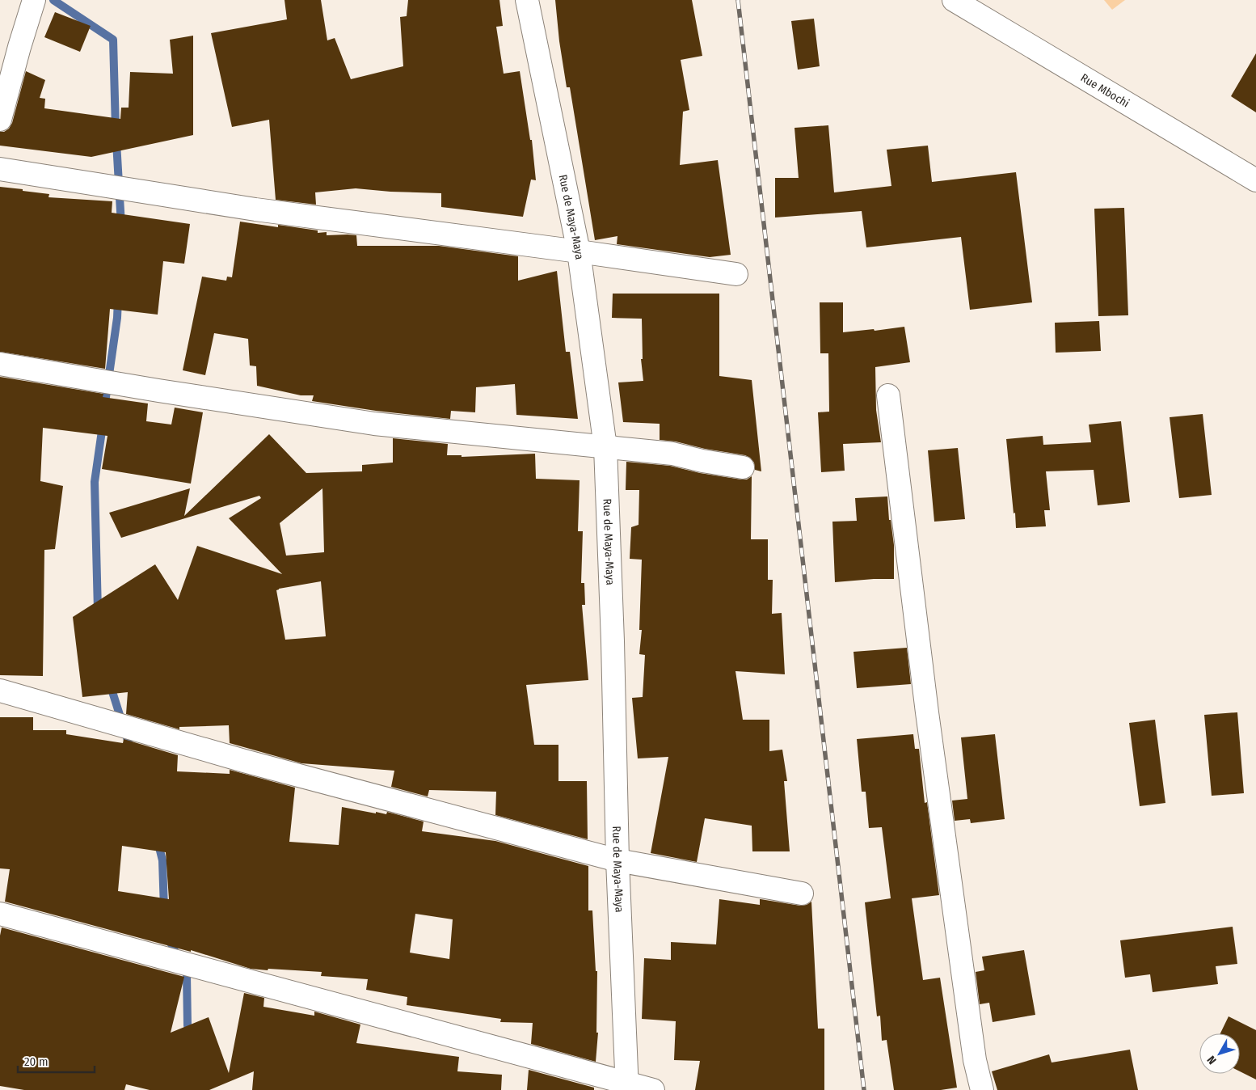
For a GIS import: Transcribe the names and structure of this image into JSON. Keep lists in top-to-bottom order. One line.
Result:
{"streets":{"street":["Rue Mbochi","Rue de Maya-Maya"]},"scale_bar":"20 m","north":"bottom left"}
